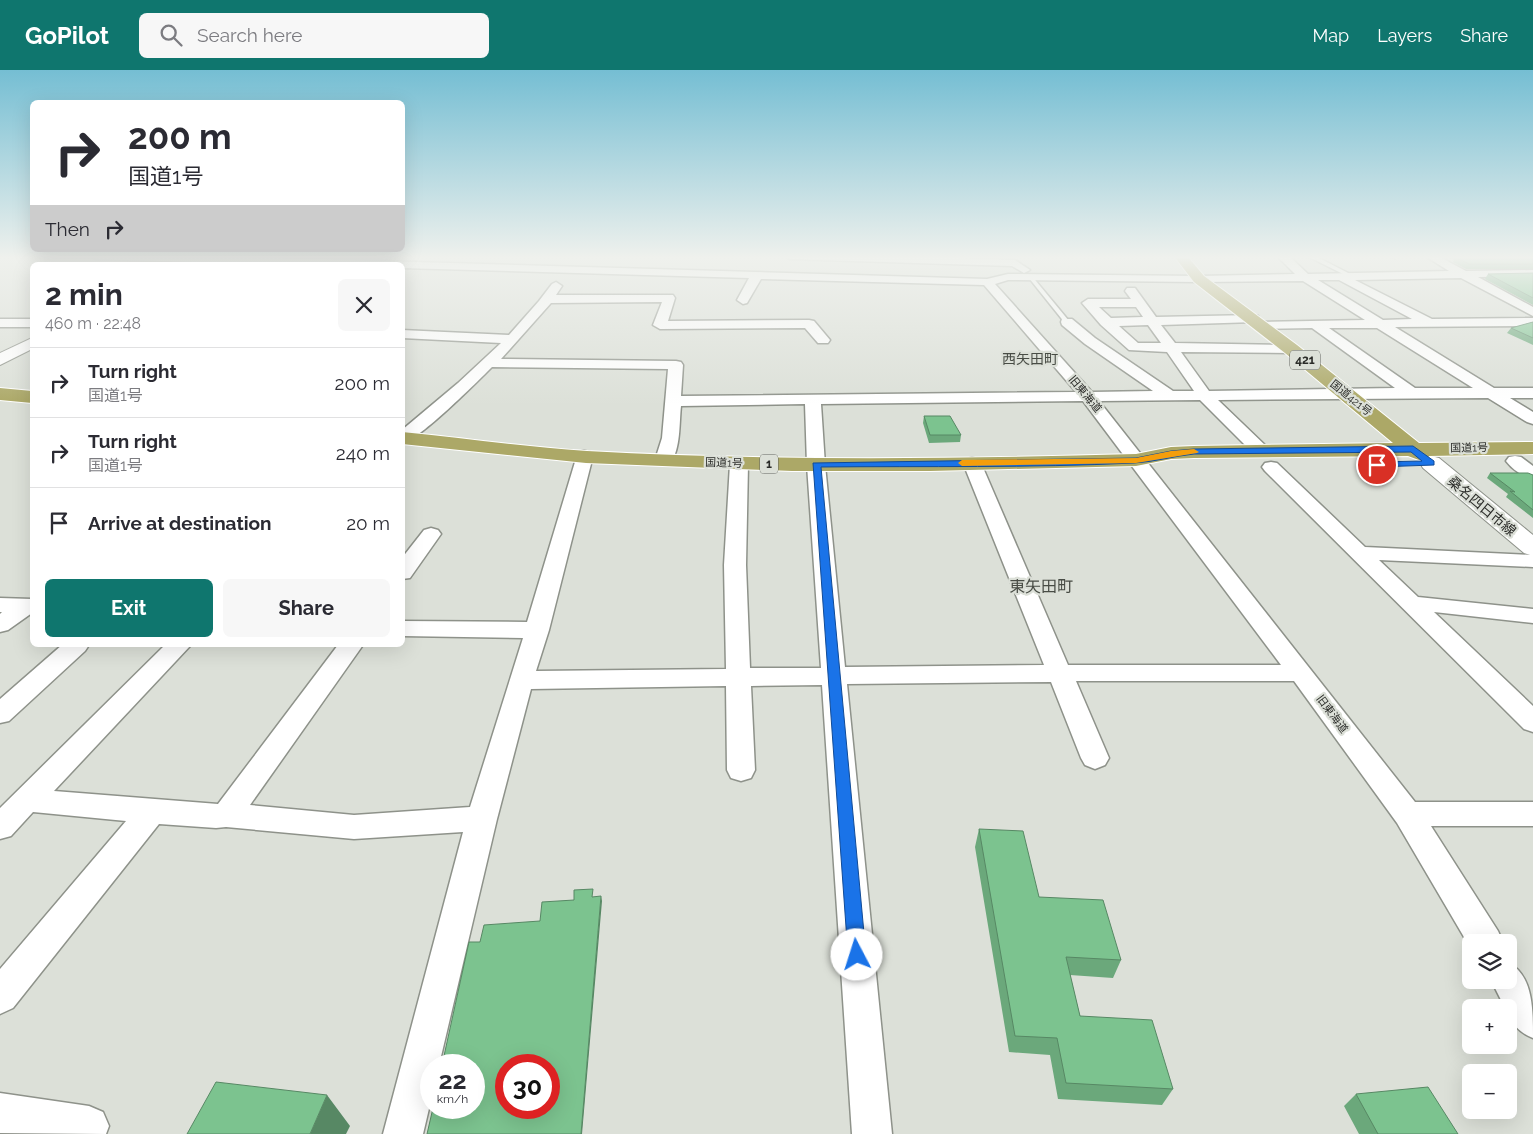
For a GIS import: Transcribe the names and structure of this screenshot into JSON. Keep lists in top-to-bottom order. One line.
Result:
{"streets":{"highway":["421","国道421号","国道1号","1"],"main road":["桑名四日市線"],"street":["旧東海道"]},"crossings":[["旧東海道","国道1号"],["国道421号","国道1号"],["国道421号","桑名四日市線"],["国道1号","桑名四日市線"]],"districts":["西矢田町","東矢田町"],"page":{"header":"GoPilot","search":"Search here","nav":["Map","Layers","Share"],"turn":["200 m","国道1号"],"then":"Then","heading":["2 min","460 m · 22:48"],"list":[{"name":"Turn right","note":"国道1号","value":"200 m"},{"name":"Turn right","note":"国道1号","value":"240 m"},{"name":"Arrive at destination","value":"20 m"}],"buttons":["Exit","Share"],"map_buttons":["+","−"],"speed":"22 km/h","limit":"30"}}
